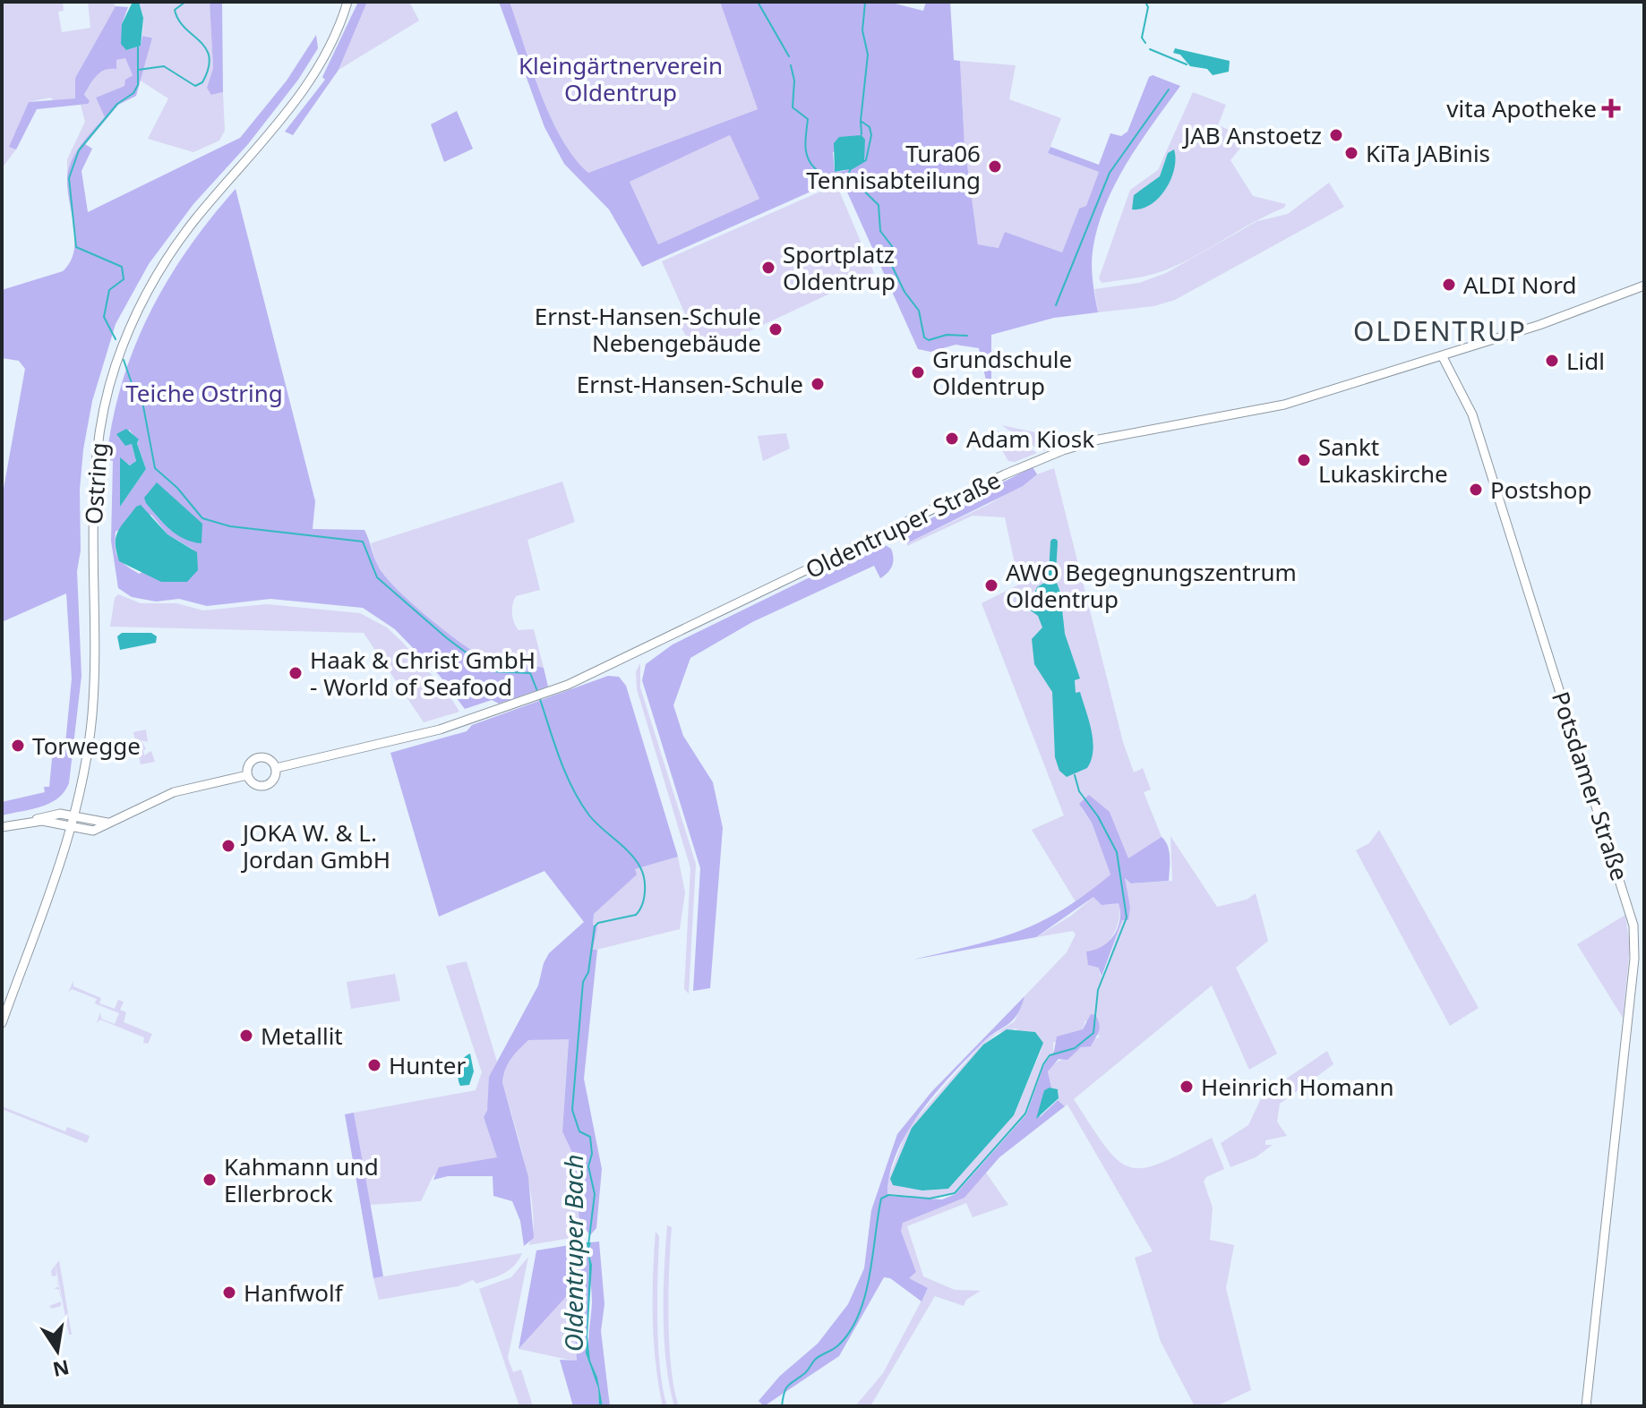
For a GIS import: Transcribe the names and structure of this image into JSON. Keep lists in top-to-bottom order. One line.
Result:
{"streets":{"street":["Ostring","Oldentruper Straße","Potsdamer Straße"]},"crossings":[["Oldentruper Straße","Potsdamer Straße"]],"districts":["OLDENTRUP"],"water":["Oldentruper Bach"],"parks":["Kleingärtnerverein Oldentrup","Teiche Ostring"],"places":{"health":["vita Apotheke"],"other":["JAB Anstoetz","KiTa JABinis","Tura06 Tennisabteilung","Sportplatz Oldentrup","ALDI Nord","Ernst-Hansen-Schule Nebengebäude","Lidl","Grundschule Oldentrup","Ernst-Hansen-Schule","Adam Kiosk","Sankt Lukaskirche","Postshop","AWO Begegnungszentrum Oldentrup","Haak & Christ GmbH - World of Seafood","Torwegge","JOKA W. & L. Jordan GmbH","Metallit","Hunter","Heinrich Homann","Kahmann und Ellerbrock","Hanfwolf"]},"north":"bottom"}
